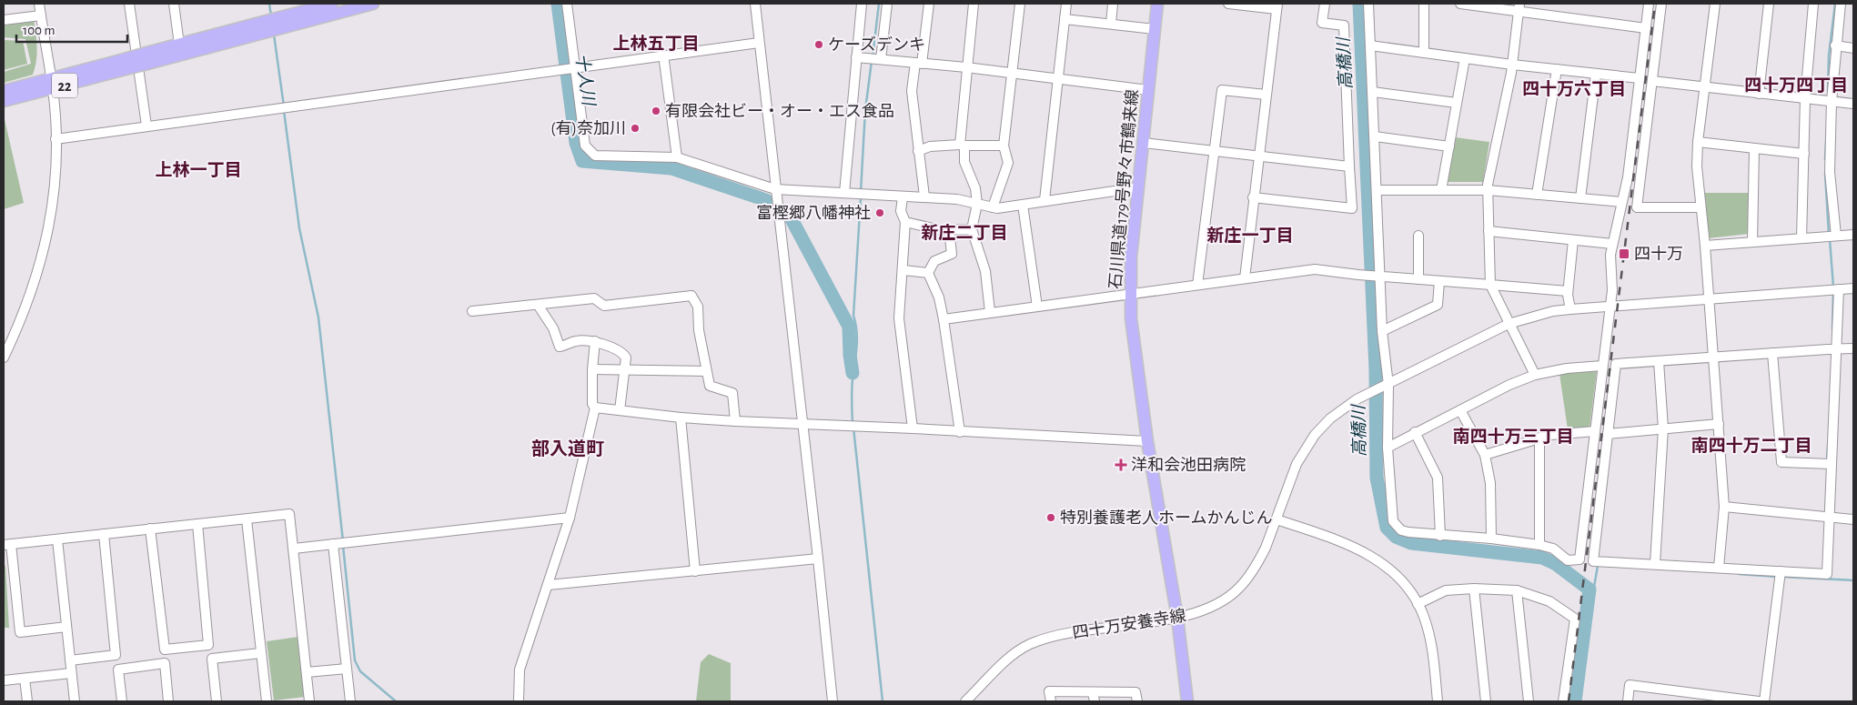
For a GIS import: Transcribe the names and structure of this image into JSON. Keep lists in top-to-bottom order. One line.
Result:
{"streets":{"main road":["22","石川県道179号野々市鶴来線"],"street":["四十万安養寺線"]},"crossings":[["石川県道179号野々市鶴来線","四十万安養寺線"]],"districts":["上林五丁目","四十万四丁目","四十万六丁目","上林一丁目","新庄二丁目","新庄一丁目","南四十万三丁目","南四十万二丁目","部入道町"],"water":["高橋川","十人川"],"places":{"other":["ケーズデンキ","有限会社ビー・オー・エス食品","(有)奈加川","富樫郷八幡神社","特別養護老人ホームかんじん"],"transit":["四十万"],"health":["洋和会池田病院"]},"scale_bar":"100 m"}
